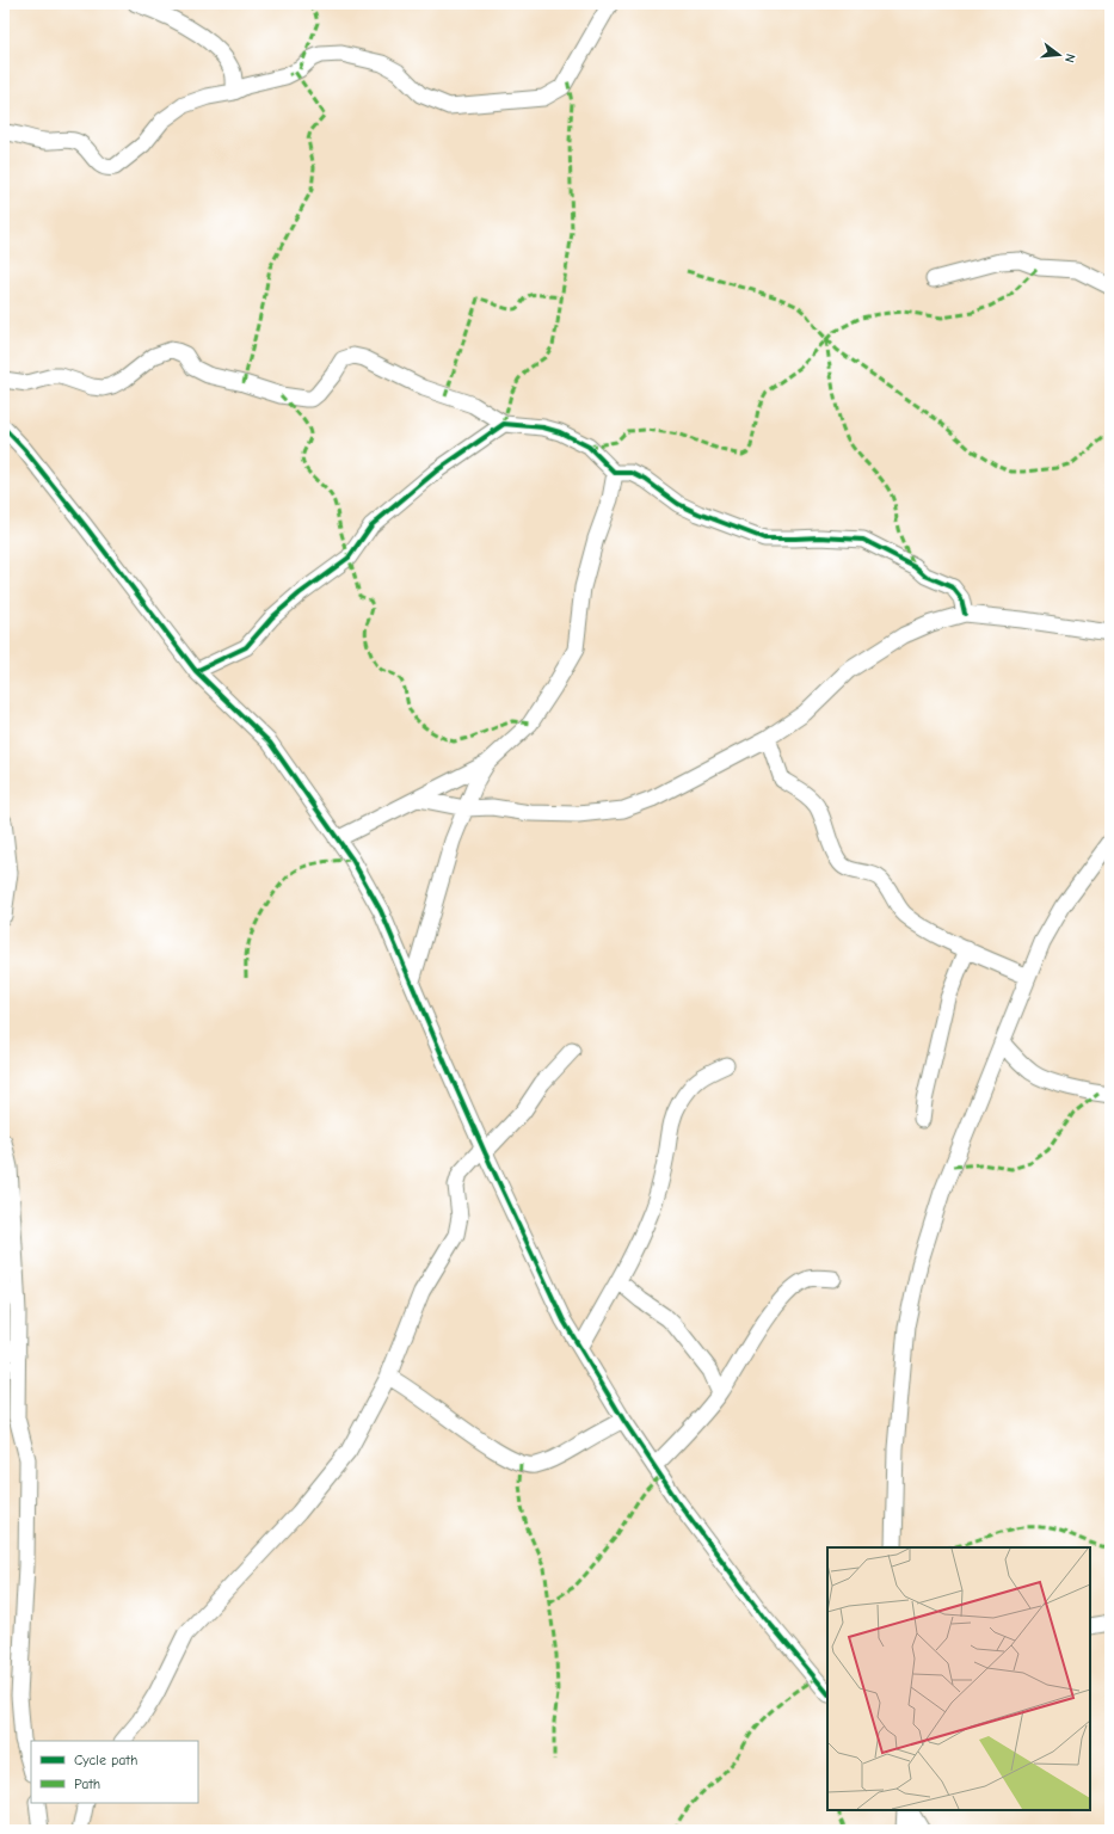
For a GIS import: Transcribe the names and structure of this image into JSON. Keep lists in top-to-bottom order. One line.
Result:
{"legend":["Cycle path","Path"],"north":"right"}
